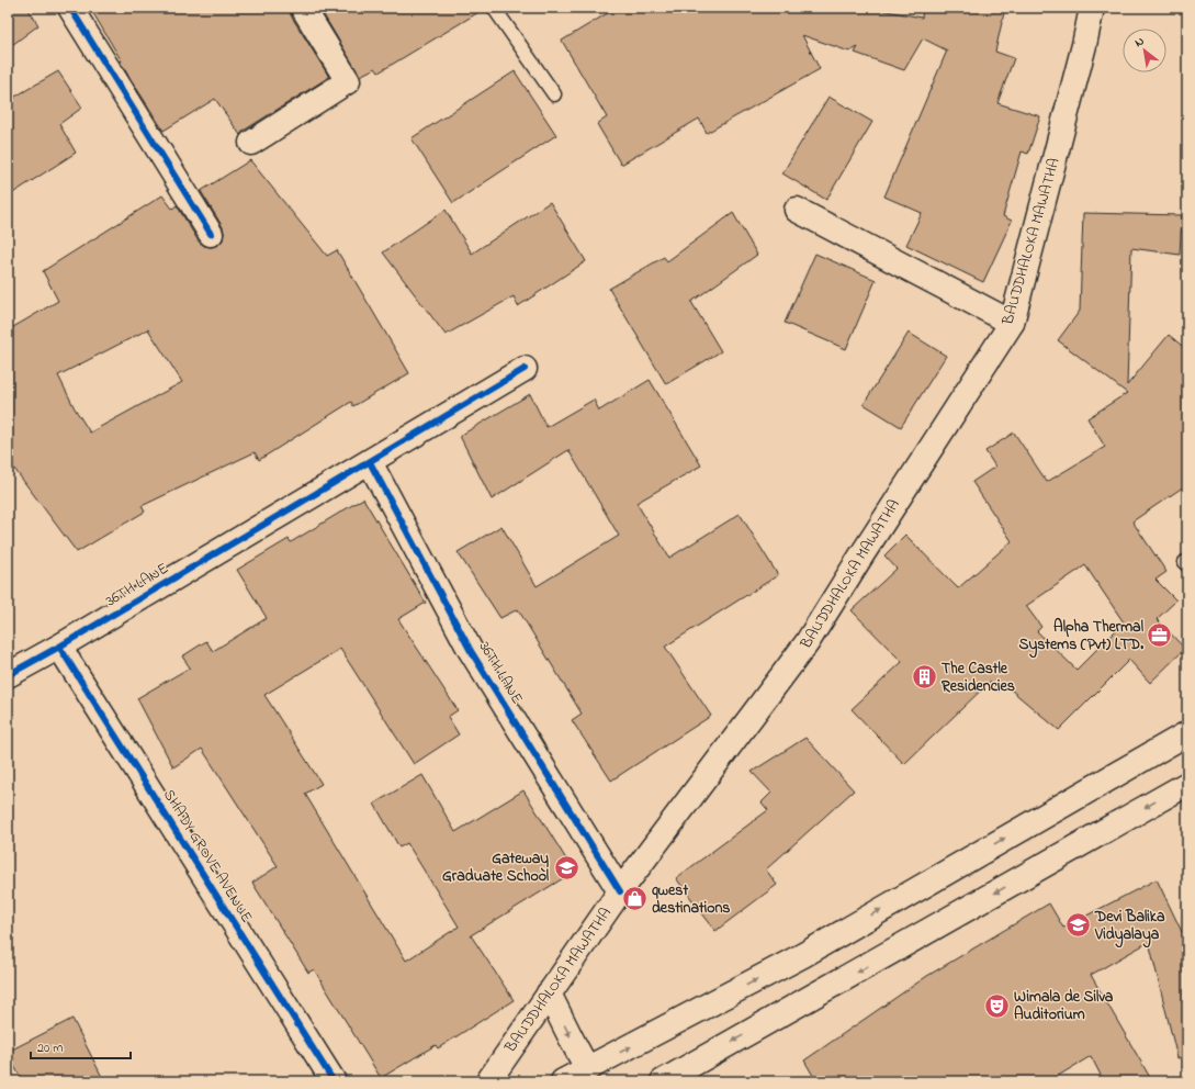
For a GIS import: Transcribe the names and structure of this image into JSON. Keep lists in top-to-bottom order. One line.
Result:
{"streets":{"main road":["BAUDDHALOKA MAWATHA","36TH LANE","SHADY GROVE AVENUE"]},"crossings":[["BAUDDHALOKA MAWATHA","36TH LANE"],["36TH LANE","SHADY GROVE AVENUE"]],"places":{"office":["Alpha Thermal Systems (Pvt) LTD."],"building":["The Castle Residencies"],"school or university":["Gateway Graduate School","Devi Balika Vidyalaya"],"shop":["qwest destinations"],"theatre":["Wimala de Silva Auditorium"]},"scale_bar":"20 m","north":"top left"}
